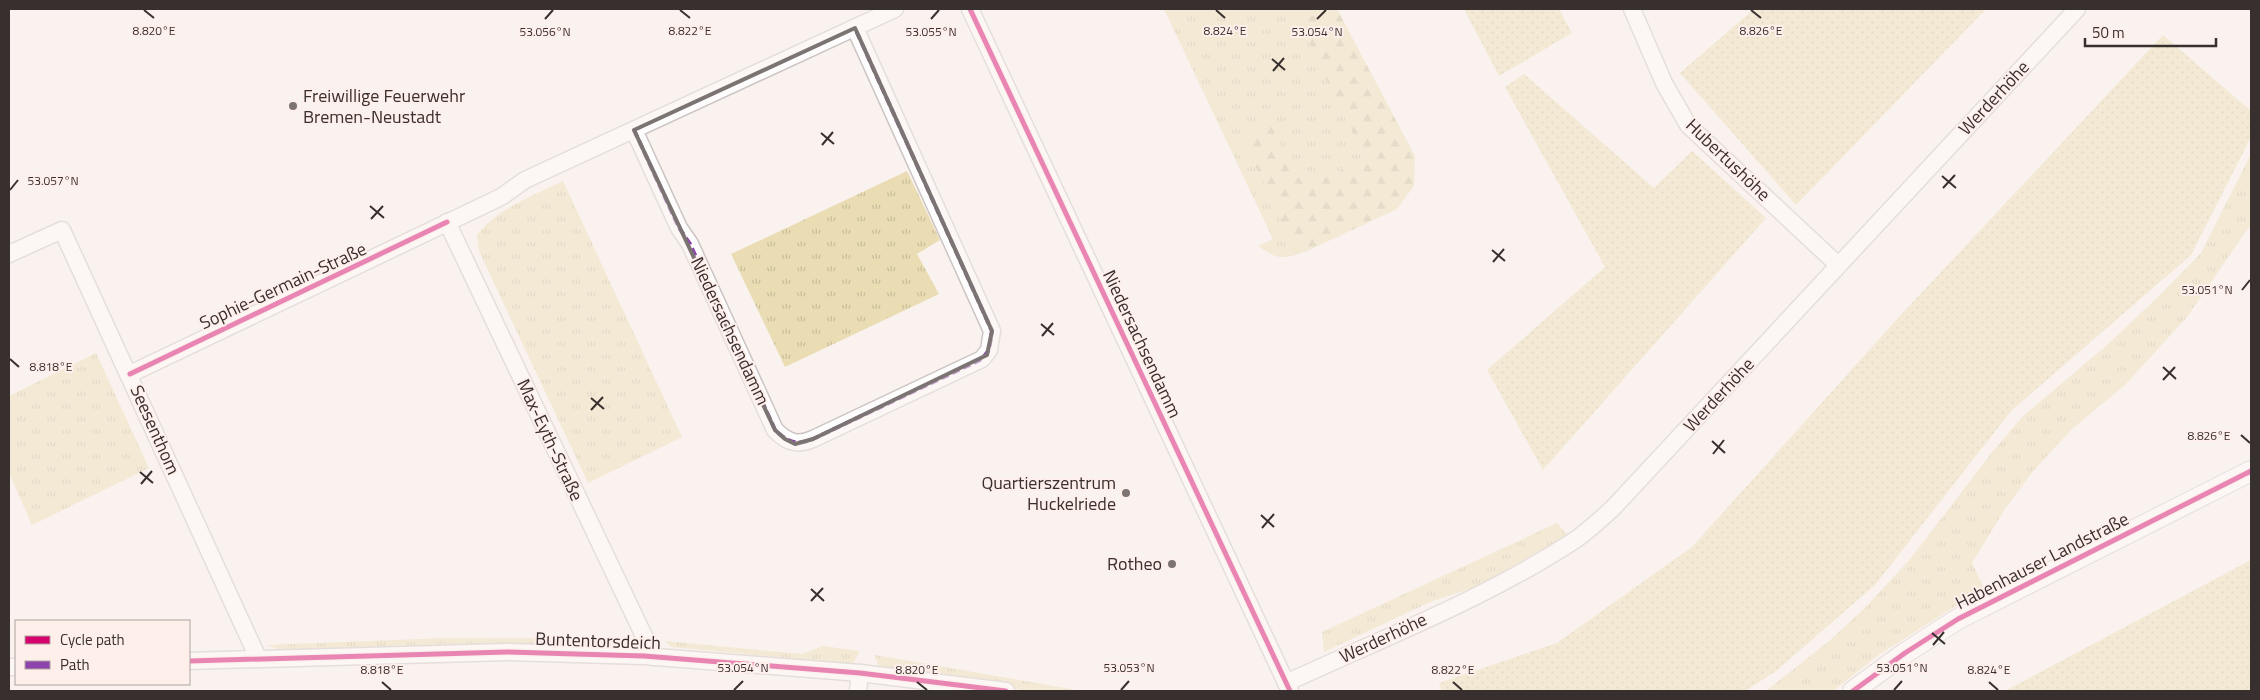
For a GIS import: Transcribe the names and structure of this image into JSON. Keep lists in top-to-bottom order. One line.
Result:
{"streets":{"street":["Werderhöhe","Hubertushöhe","Sophie-Germain-Straße","Niedersachsendamm","Seesenthom","Max-Eyth-Straße","Habenhauser Landstraße","Buntentorsdeich"]},"crossings":[["Werderhöhe","Hubertushöhe"],["Werderhöhe","Niedersachsendamm"],["Sophie-Germain-Straße","Seesenthom"],["Sophie-Germain-Straße","Max-Eyth-Straße"],["Seesenthom","Buntentorsdeich"],["Max-Eyth-Straße","Buntentorsdeich"]],"places":["Freiwillige Feuerwehr Bremen-Neustadt","Quartierszentrum Huckelriede","Rotheo"],"legend":["Cycle path","Path"],"scale_bar":"50 m","coordinates":["8.820°E","8.822°E","8.824°E","8.826°E","53.056°N","53.055°N","53.054°N","53.057°N","53.051°N","8.818°E","53.053°N"]}
